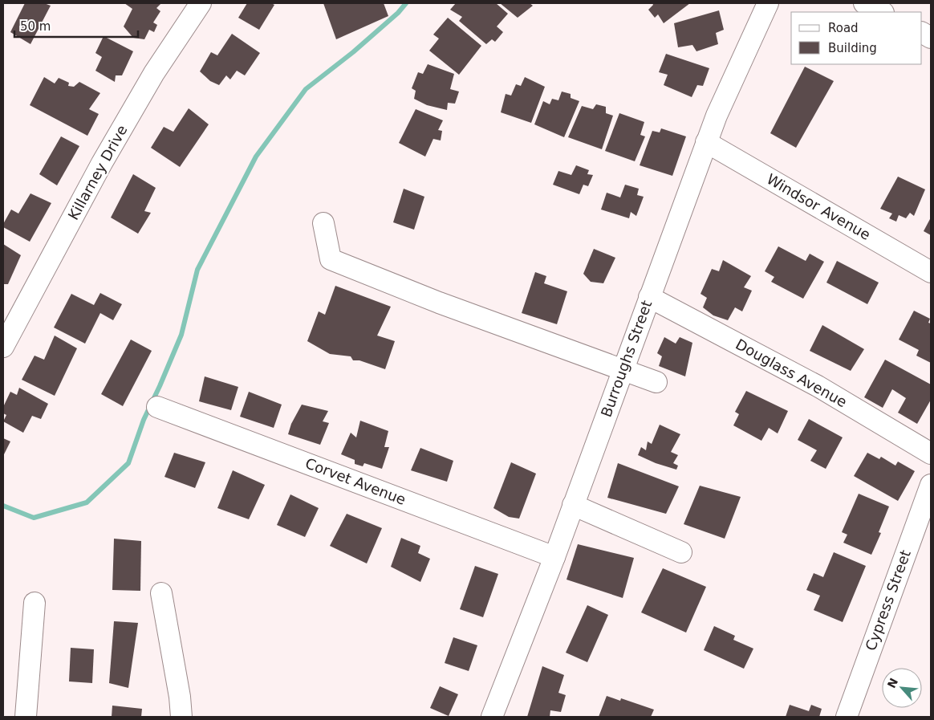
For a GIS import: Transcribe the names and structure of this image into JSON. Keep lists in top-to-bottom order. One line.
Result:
{"streets":{"street":["Killarney Drive","Windsor Avenue","Burroughs Street","Douglass Avenue","Corvet Avenue","Cypress Street"]},"crossings":[["Windsor Avenue","Burroughs Street"],["Burroughs Street","Douglass Avenue"],["Burroughs Street","Corvet Avenue"]],"legend":["Road","Building"],"scale_bar":"50 m","north":"top left"}
